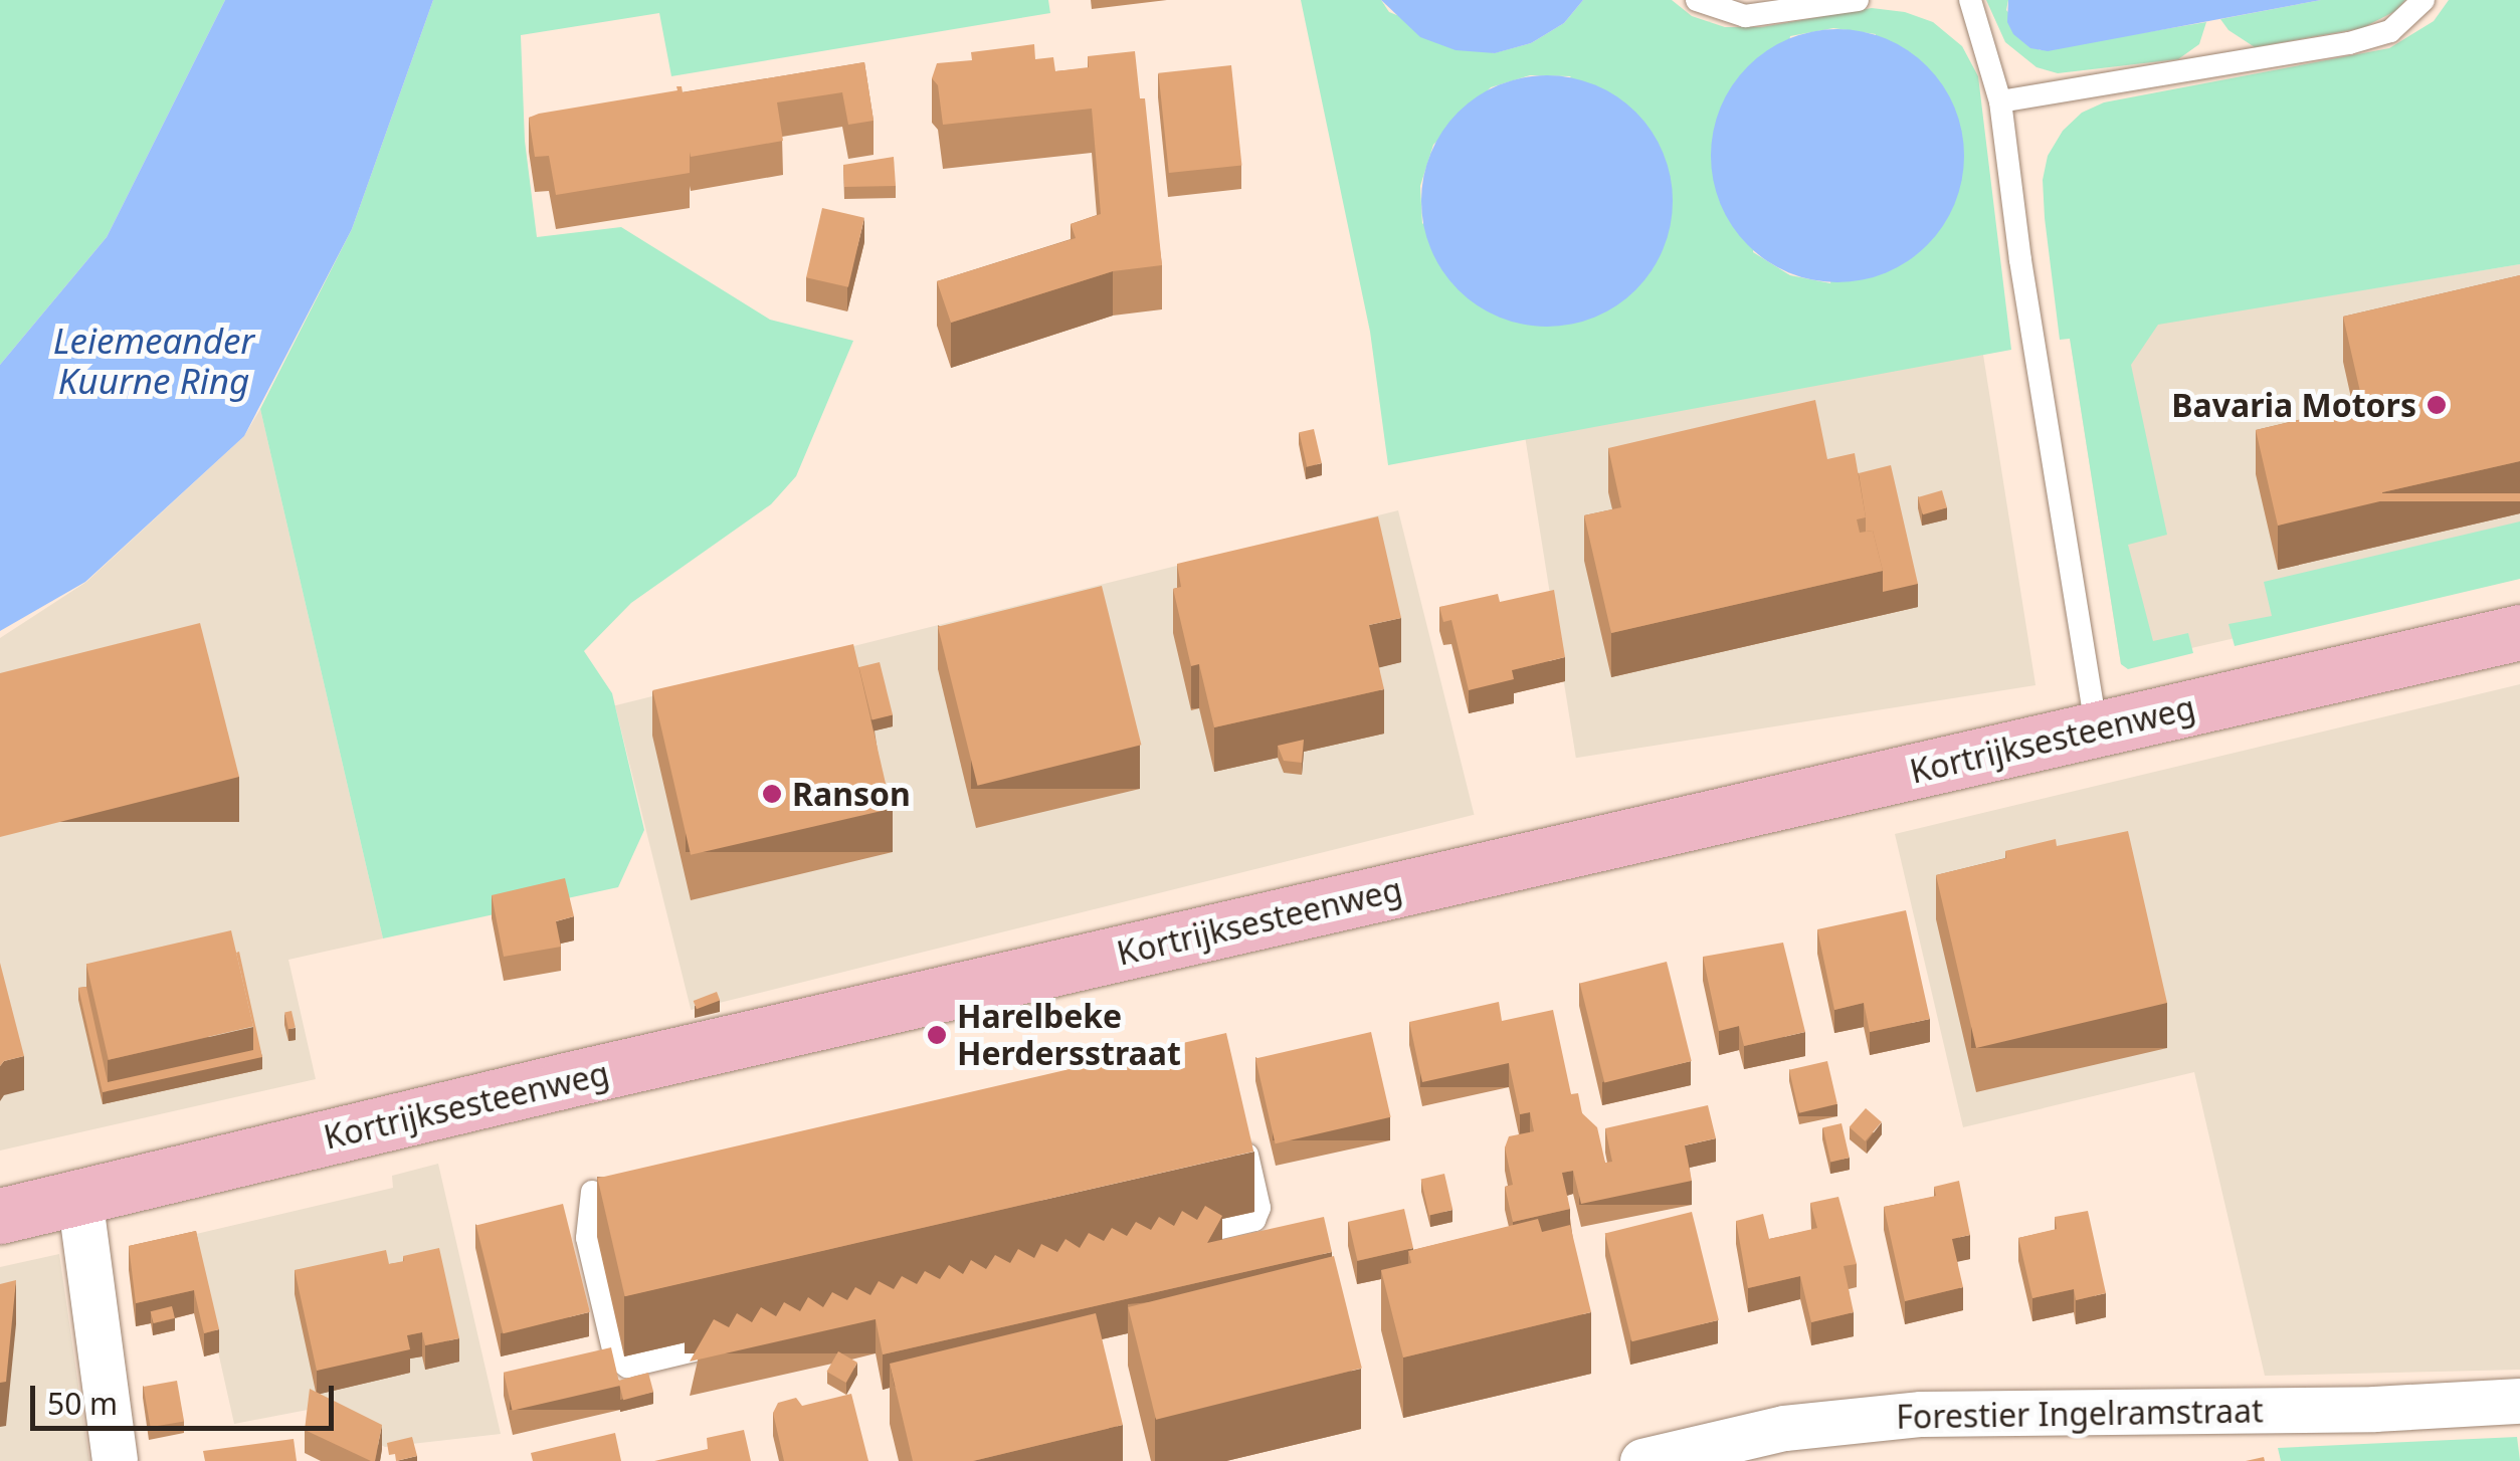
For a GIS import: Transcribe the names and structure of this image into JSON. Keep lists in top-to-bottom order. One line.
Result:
{"streets":{"main road":["Kortrijksesteenweg"],"street":["Forestier Ingelramstraat"]},"water":["Leiemeander Kuurne Ring"],"places":["Bavaria Motors","Ranson","Harelbeke Herdersstraat"],"scale_bar":"50 m"}
